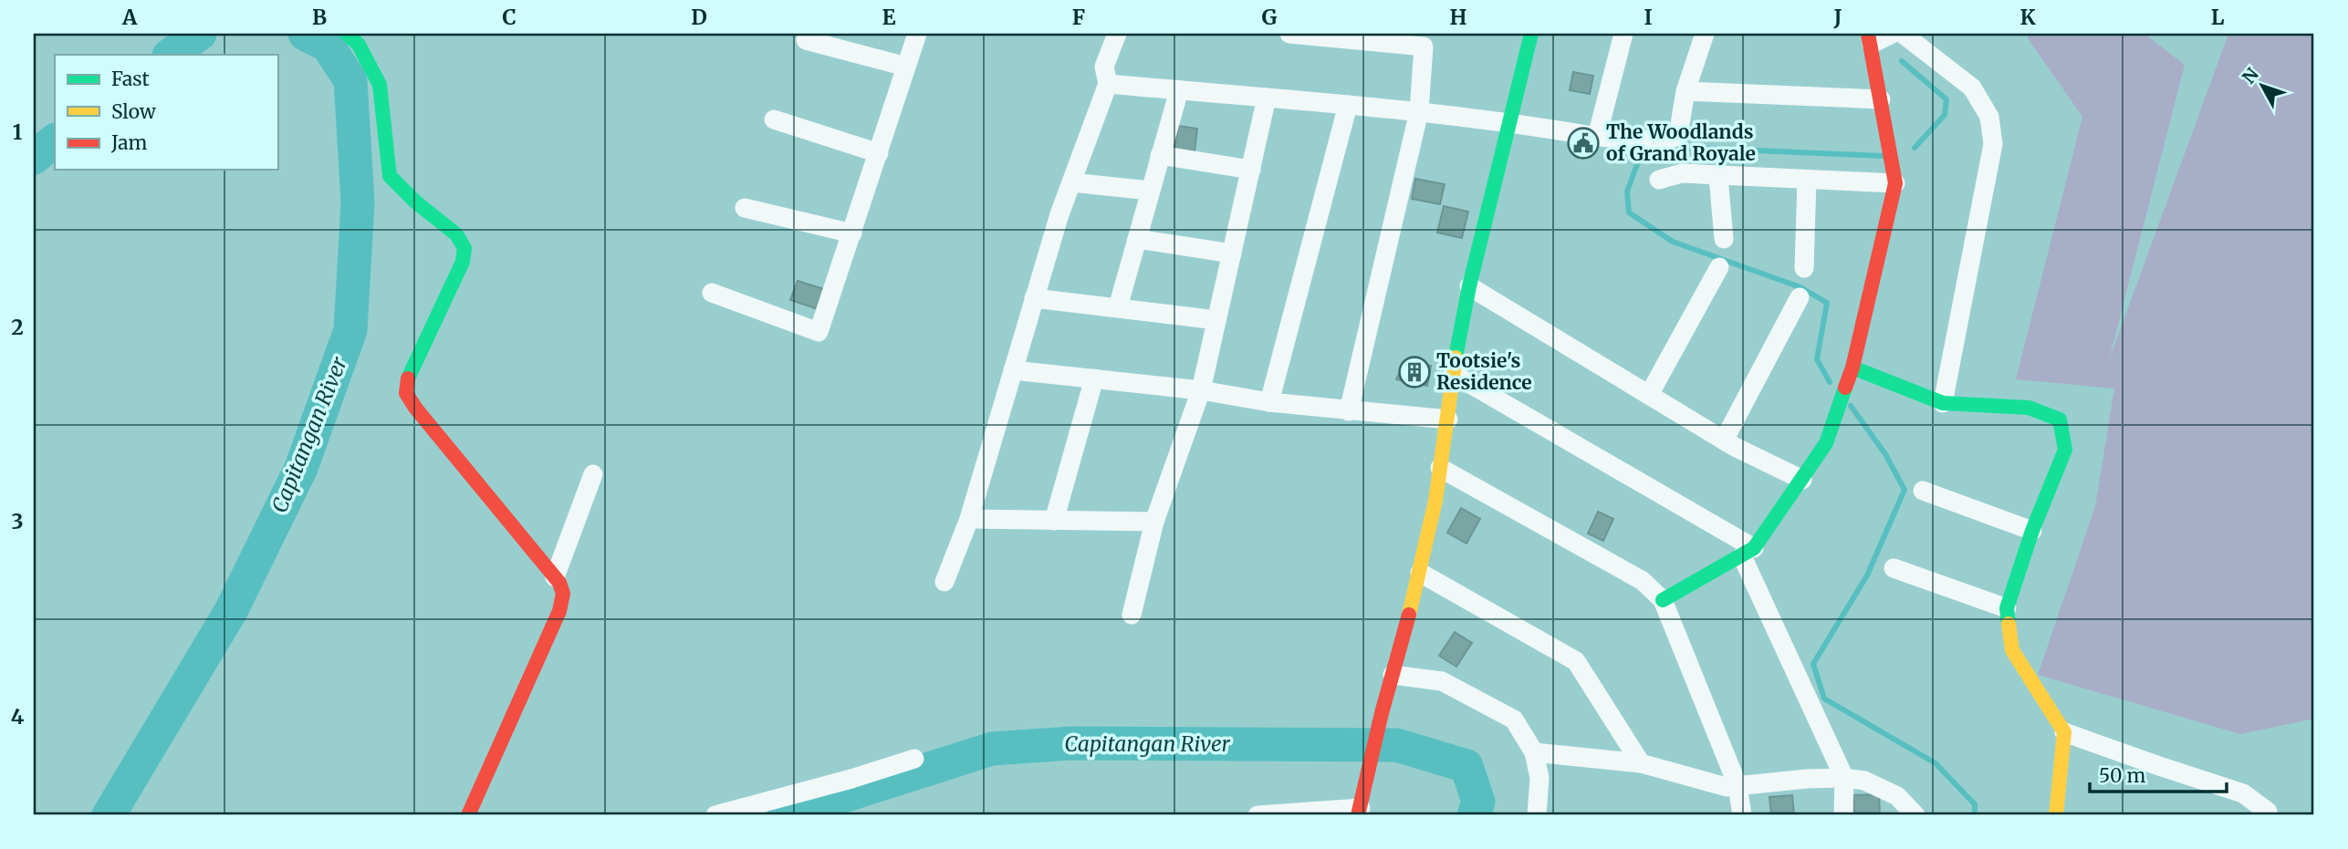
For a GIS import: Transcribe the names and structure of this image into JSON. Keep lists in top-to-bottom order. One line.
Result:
{"water":["Capitangan River"],"places":{"public building":["The Woodlands of Grand Royale"],"building":["Tootsie's Residence"]},"legend":["Fast","Slow","Jam"],"scale_bar":"50 m","north":"top left","grid":{"columns":["A","B","C","D","E","F","G","H","I","J","K","L"],"rows":["1","2","3","4"]}}
